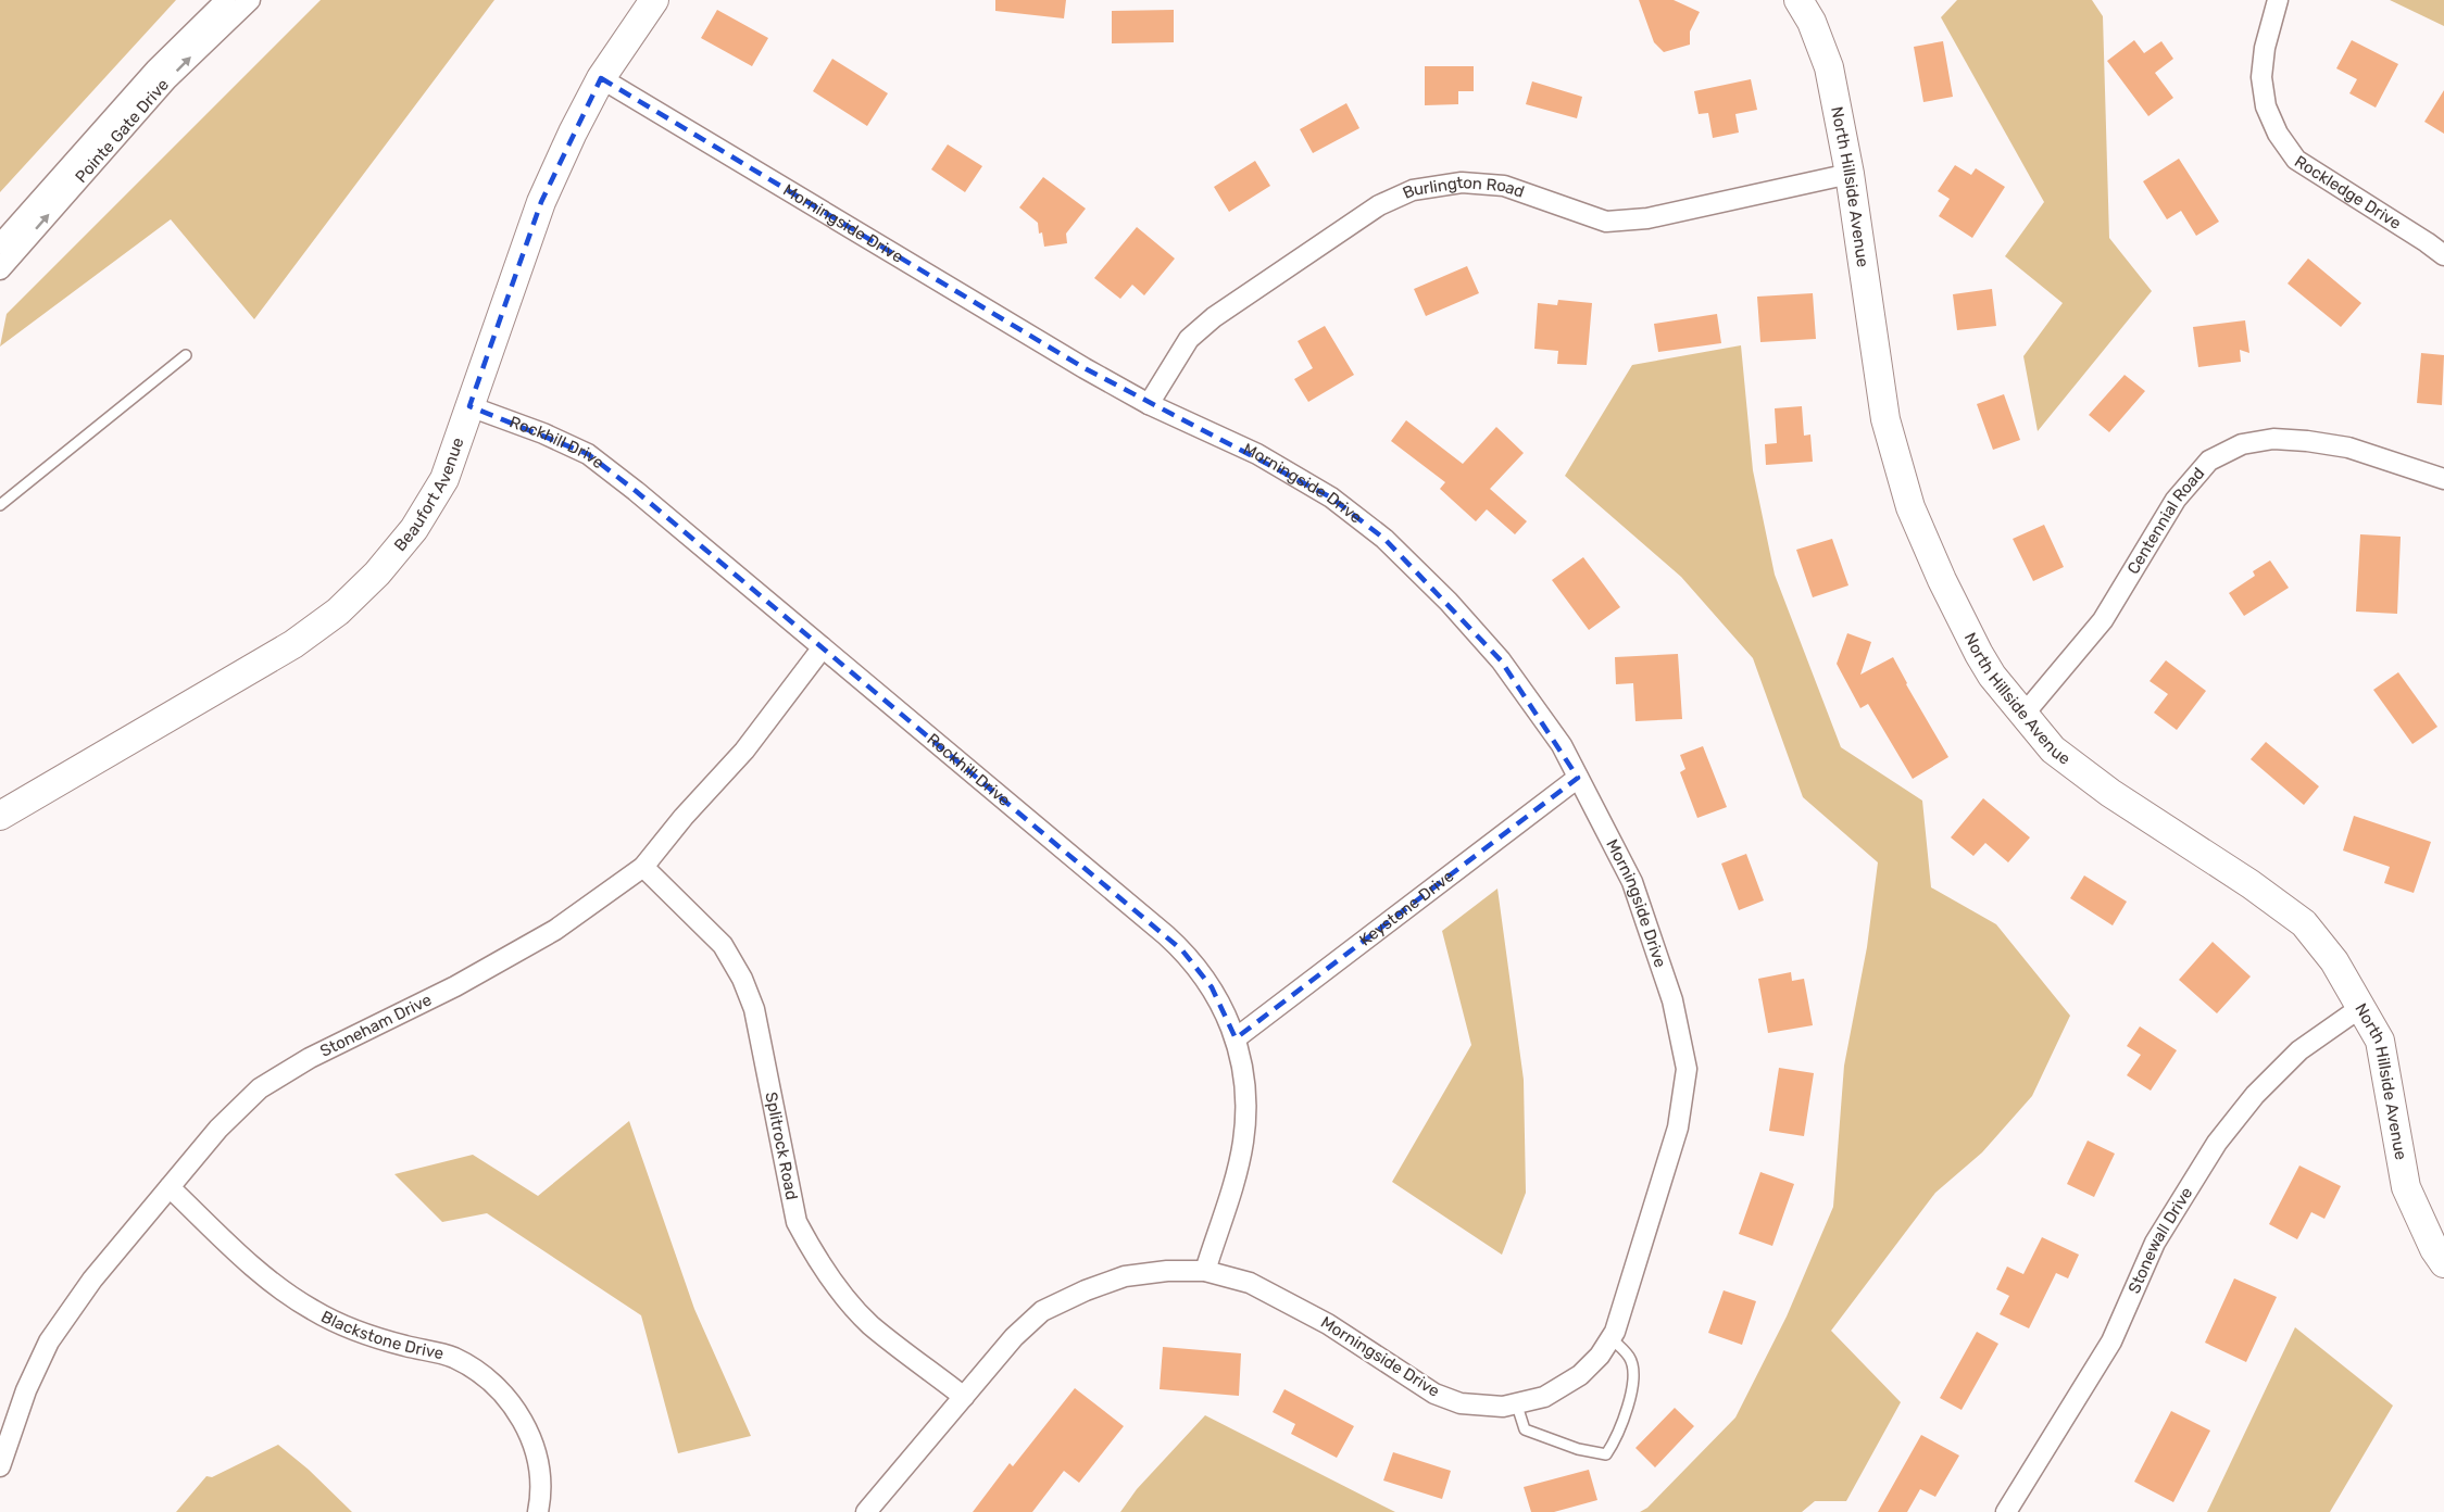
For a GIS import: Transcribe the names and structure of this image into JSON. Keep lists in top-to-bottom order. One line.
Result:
{"streets":{"street":["Pointe Gate Drive","North Hillside Avenue","Rockledge Drive","Burlington Road","Morningside Drive","Rockhill Drive","Beaufort Avenue","Centennial Road","Keystone Drive","Stoneham Drive","Splitrock Road","Stonewall Drive","Blackstone Drive"]},"crossings":[["North Hillside Avenue","Burlington Road"],["North Hillside Avenue","Centennial Road"],["North Hillside Avenue","Stonewall Drive"],["Burlington Road","Morningside Drive"],["Morningside Drive","Rockhill Drive"],["Morningside Drive","Beaufort Avenue"],["Morningside Drive","Keystone Drive"],["Morningside Drive","Splitrock Road"],["Rockhill Drive","Beaufort Avenue"],["Rockhill Drive","Keystone Drive"],["Rockhill Drive","Stoneham Drive"],["Stoneham Drive","Splitrock Road"],["Stoneham Drive","Blackstone Drive"]]}
